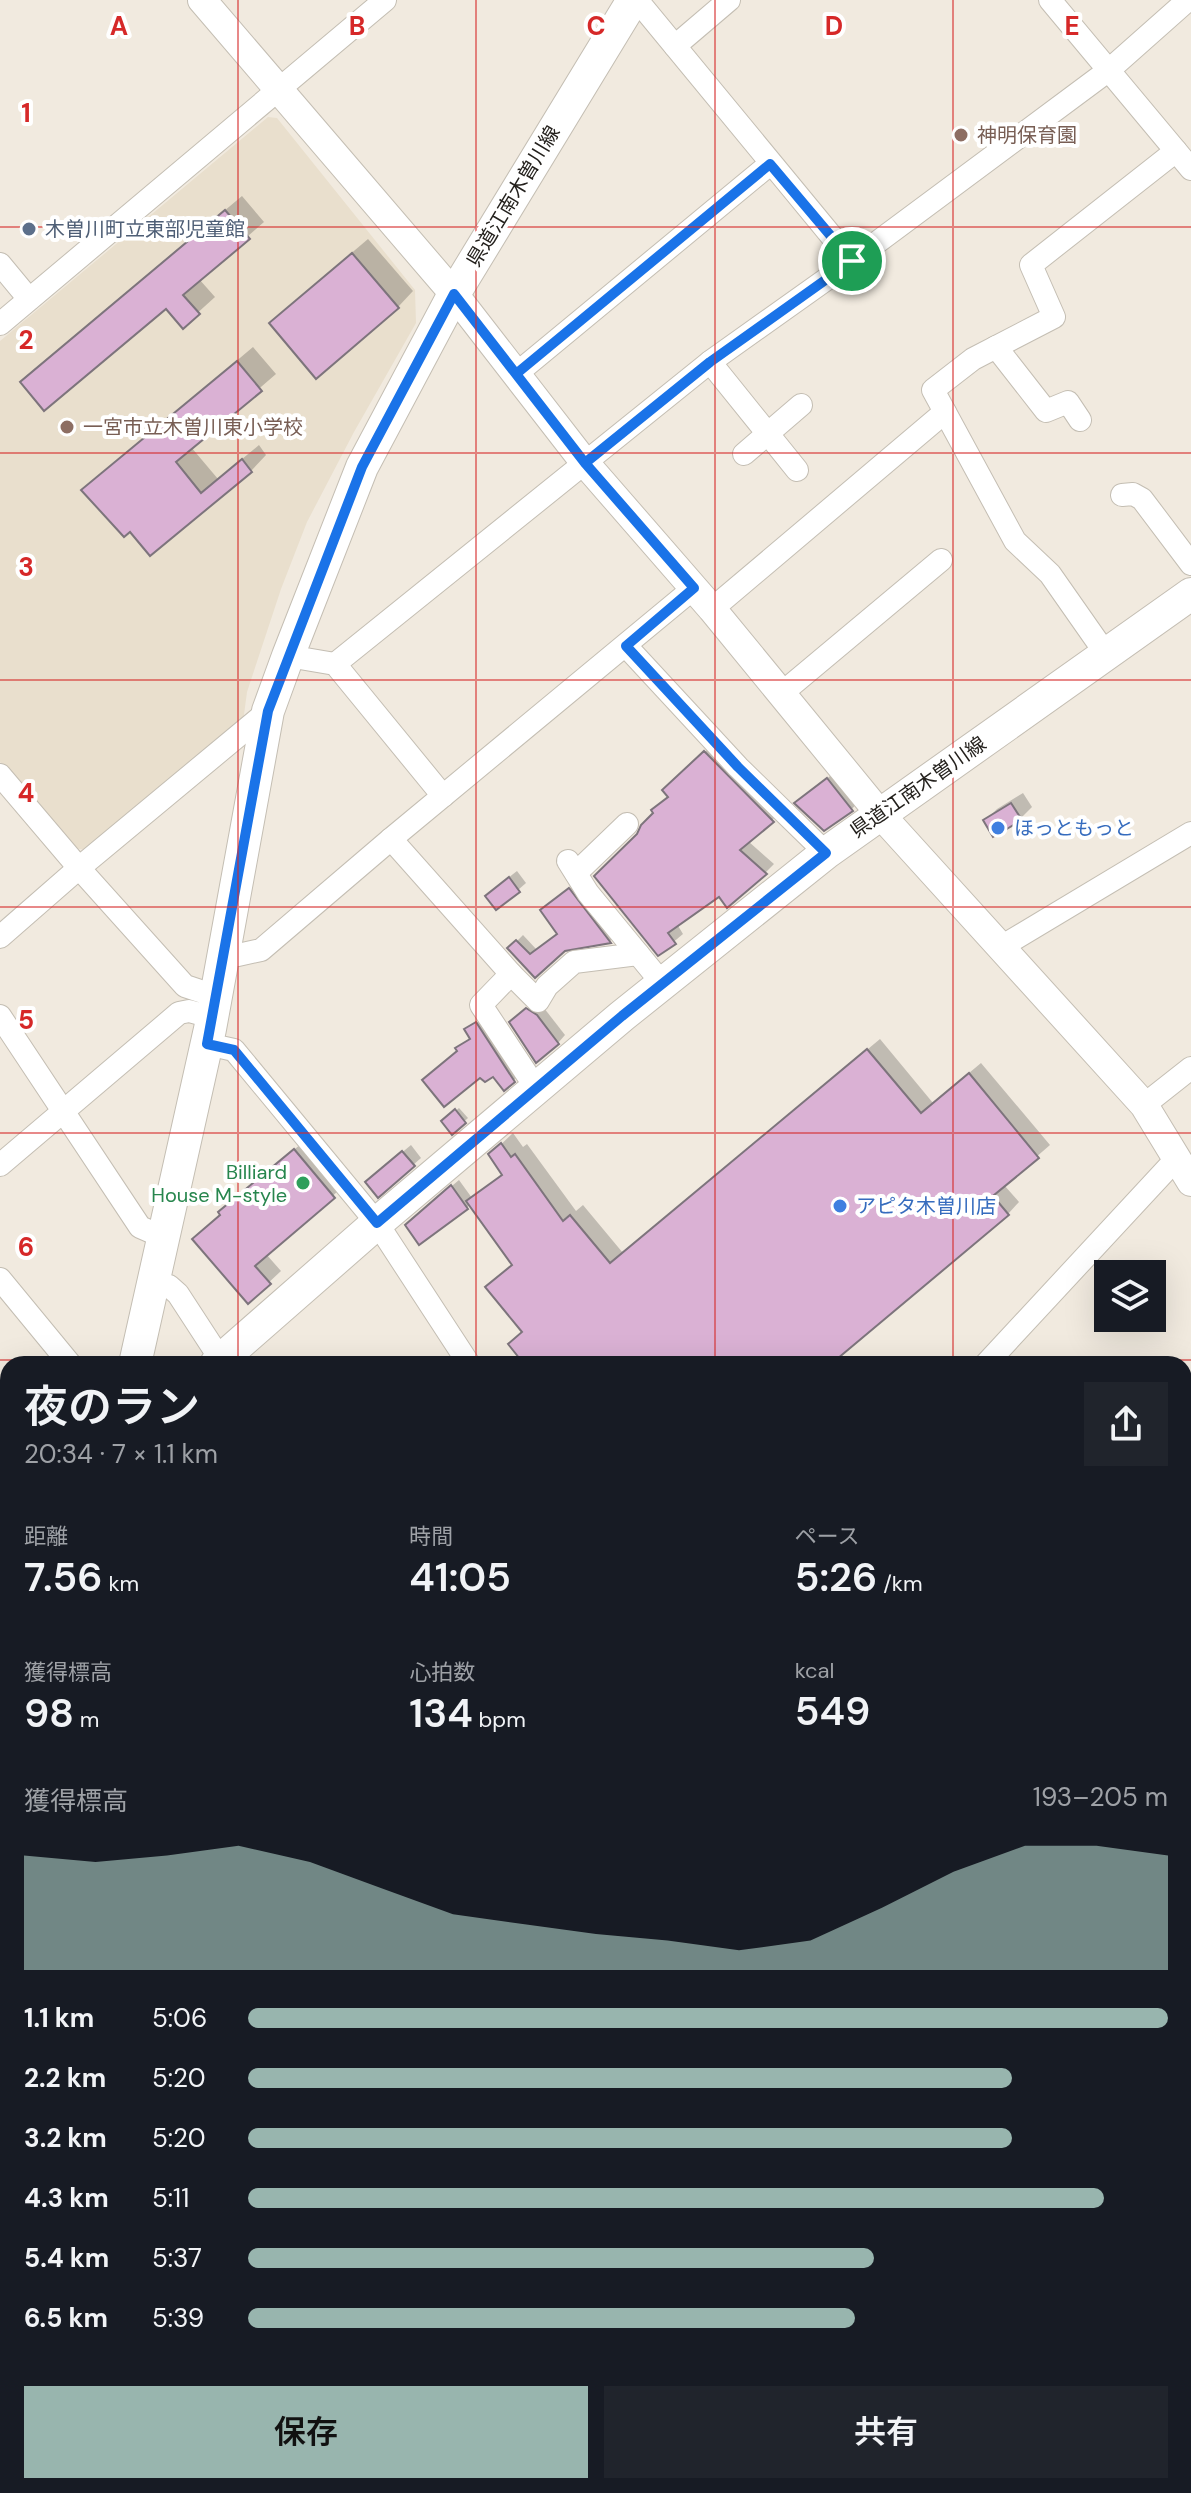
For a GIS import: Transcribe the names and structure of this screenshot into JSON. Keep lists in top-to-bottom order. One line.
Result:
{"streets":{"main road":["県道江南木曽川線"]},"places":["神明保育園","木曽川町立東部児童館","一宮市立木曽川東小学校","ほっともっと","Billiard House M-style","アピタ木曽川店"],"page":{"heading":["夜のラン","20:34 · 7 × 1.1 km"],"stats":[["距離","7.56 km"],["時間","41:05"],["ペース","5:26 /km"],["獲得標高","98 m"],["心拍数","134 bpm"],["kcal","549"]],"chart":["獲得標高","193–205 m"],"list":[{"name":"1.1 km","note":"5:06"},{"name":"2.2 km","note":"5:20"},{"name":"3.2 km","note":"5:20"},{"name":"4.3 km","note":"5:11"},{"name":"5.4 km","note":"5:37"},{"name":"6.5 km","note":"5:39"}],"buttons":["保存","共有"]},"grid":{"columns":["A","B","C","D","E"],"rows":["1","2","3","4","5","6"]}}
